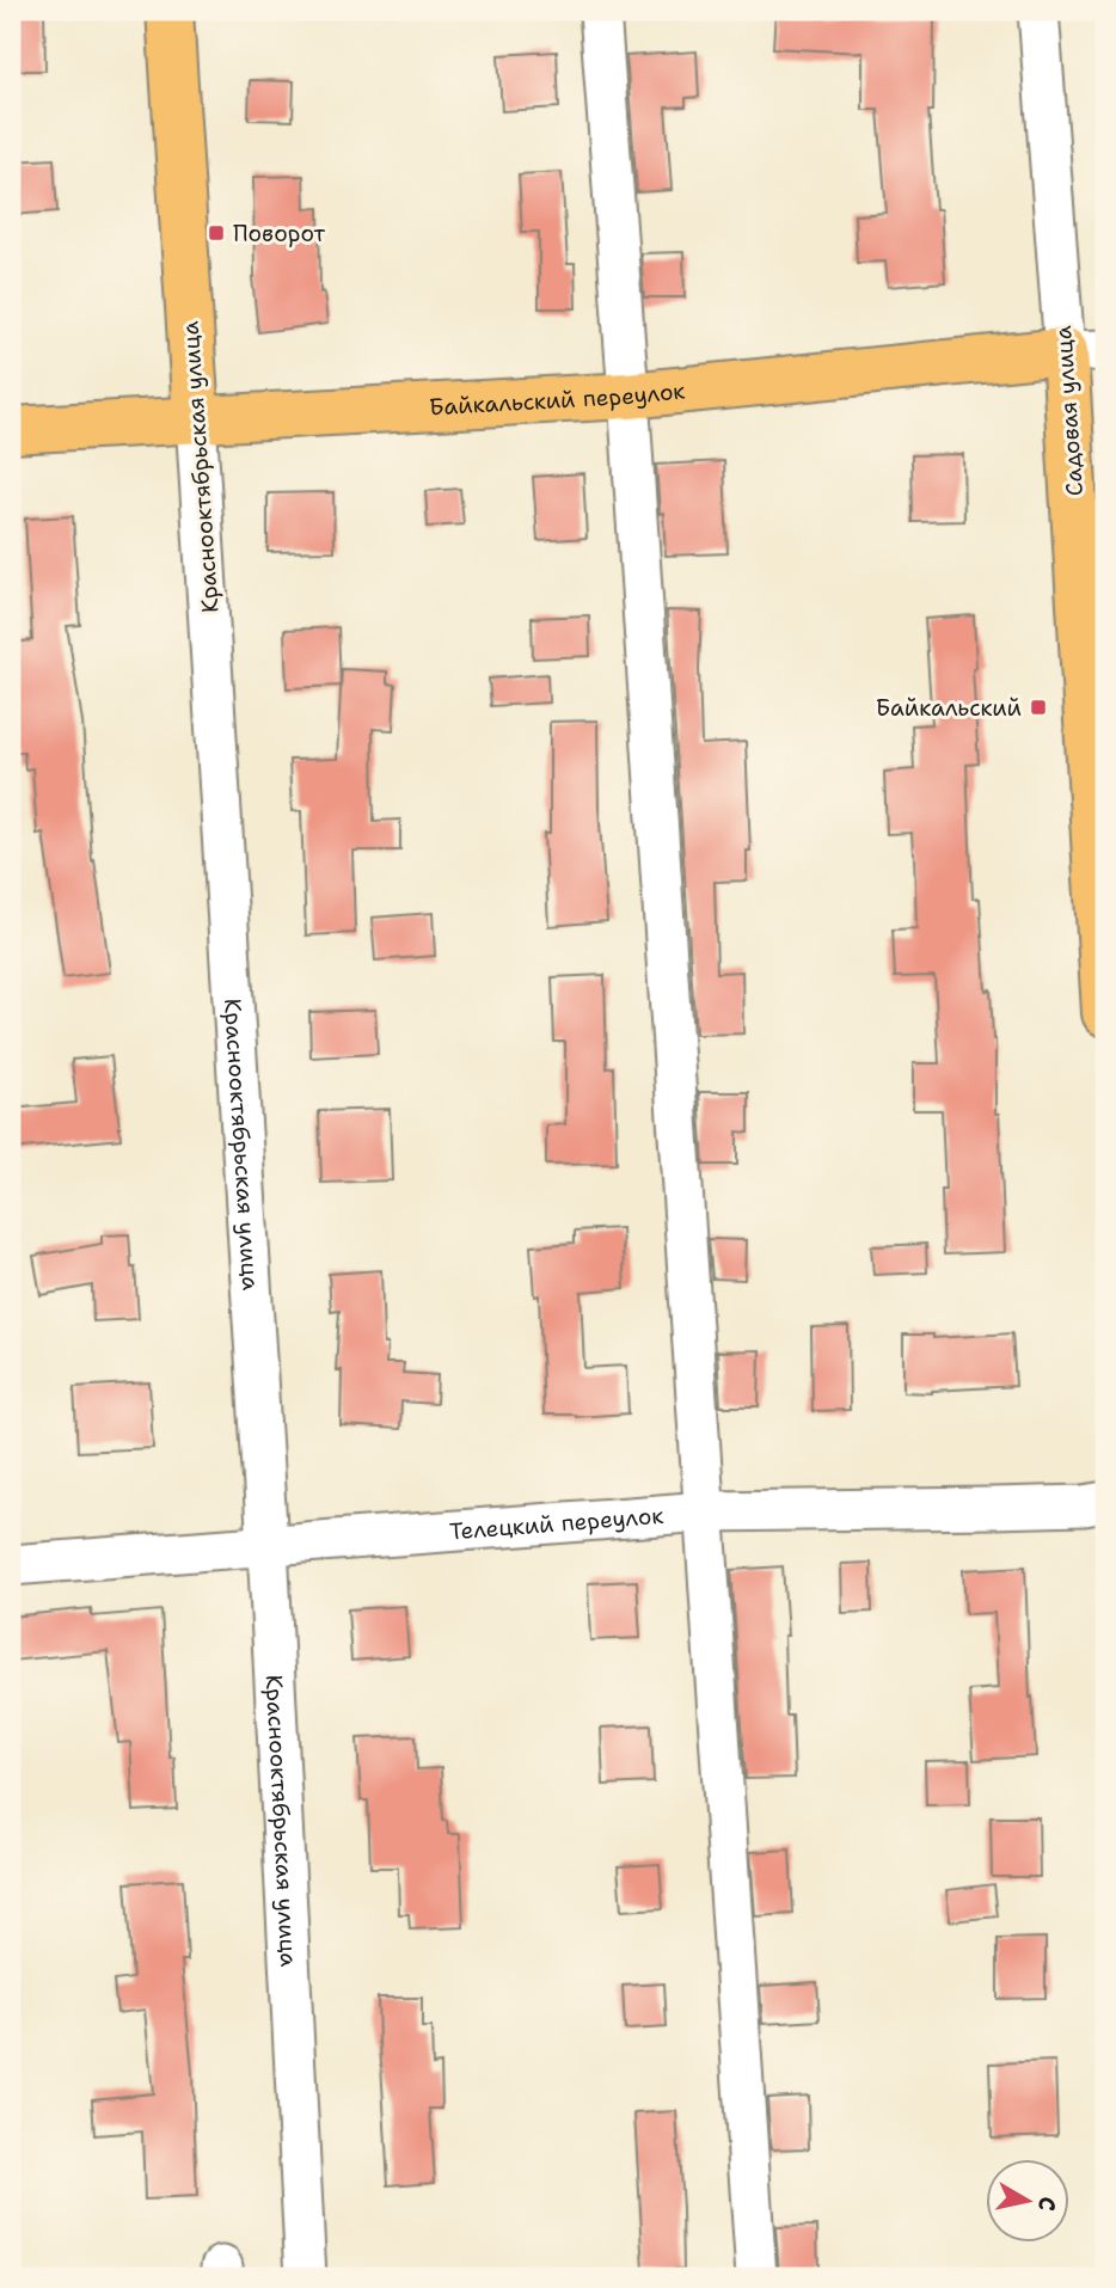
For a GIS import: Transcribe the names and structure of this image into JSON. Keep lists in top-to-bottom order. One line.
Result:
{"streets":{"main road":["Байкальский переулок","Садовая улица","Краснооктябрьская улица"],"street":["Телецкий переулок"]},"crossings":[["Байкальский переулок","Садовая улица"],["Байкальский переулок","Краснооктябрьская улица"],["Краснооктябрьская улица","Телецкий переулок"]],"places":{"transit":["Поворот","Байкальский"]},"north":"right"}
